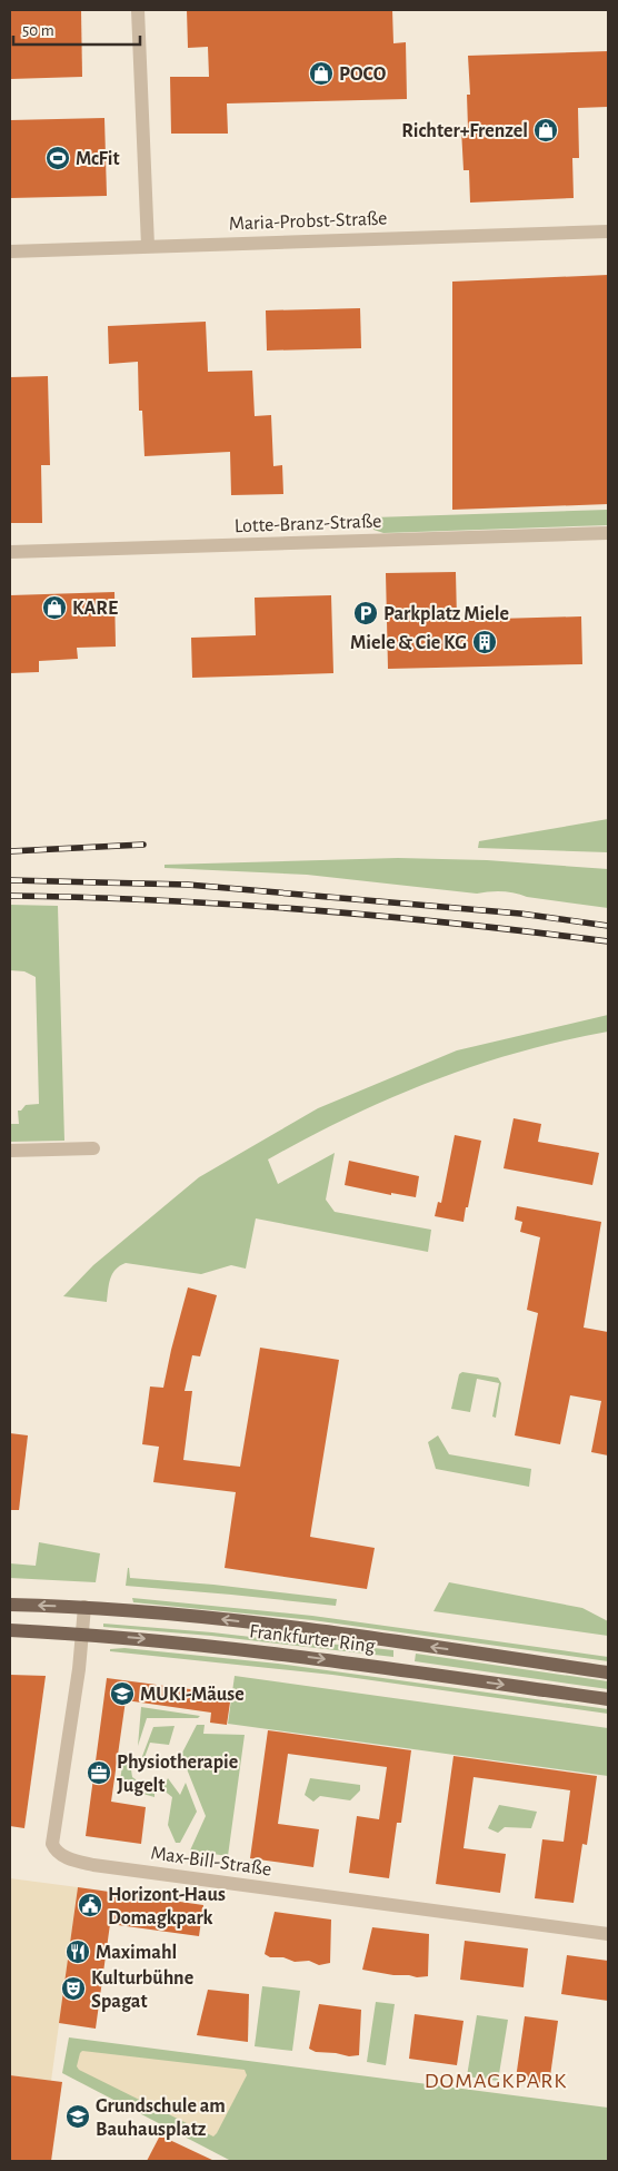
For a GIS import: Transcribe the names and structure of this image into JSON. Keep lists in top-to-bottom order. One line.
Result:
{"streets":{"main road":["Frankfurter Ring"],"street":["Maria-Probst-Straße","Lotte-Branz-Straße","Max-Bill-Straße"]},"crossings":[["Frankfurter Ring","Max-Bill-Straße"]],"districts":["DOMAGKPARK"],"places":{"shop":["POCO","Richter+Frenzel","KARE"],"sports":["McFit"],"parking":["Parkplatz Miele"],"building":["Miele & Cie KG"],"school or university":["MUKI-Mäuse","Grundschule am Bauhausplatz"],"office":["Physiotherapie Jugelt"],"public building":["Horizont-Haus Domagkpark"],"restaurant":["Maximahl"],"theatre":["Kulturbühne Spagat"]},"scale_bar":"50 m"}
